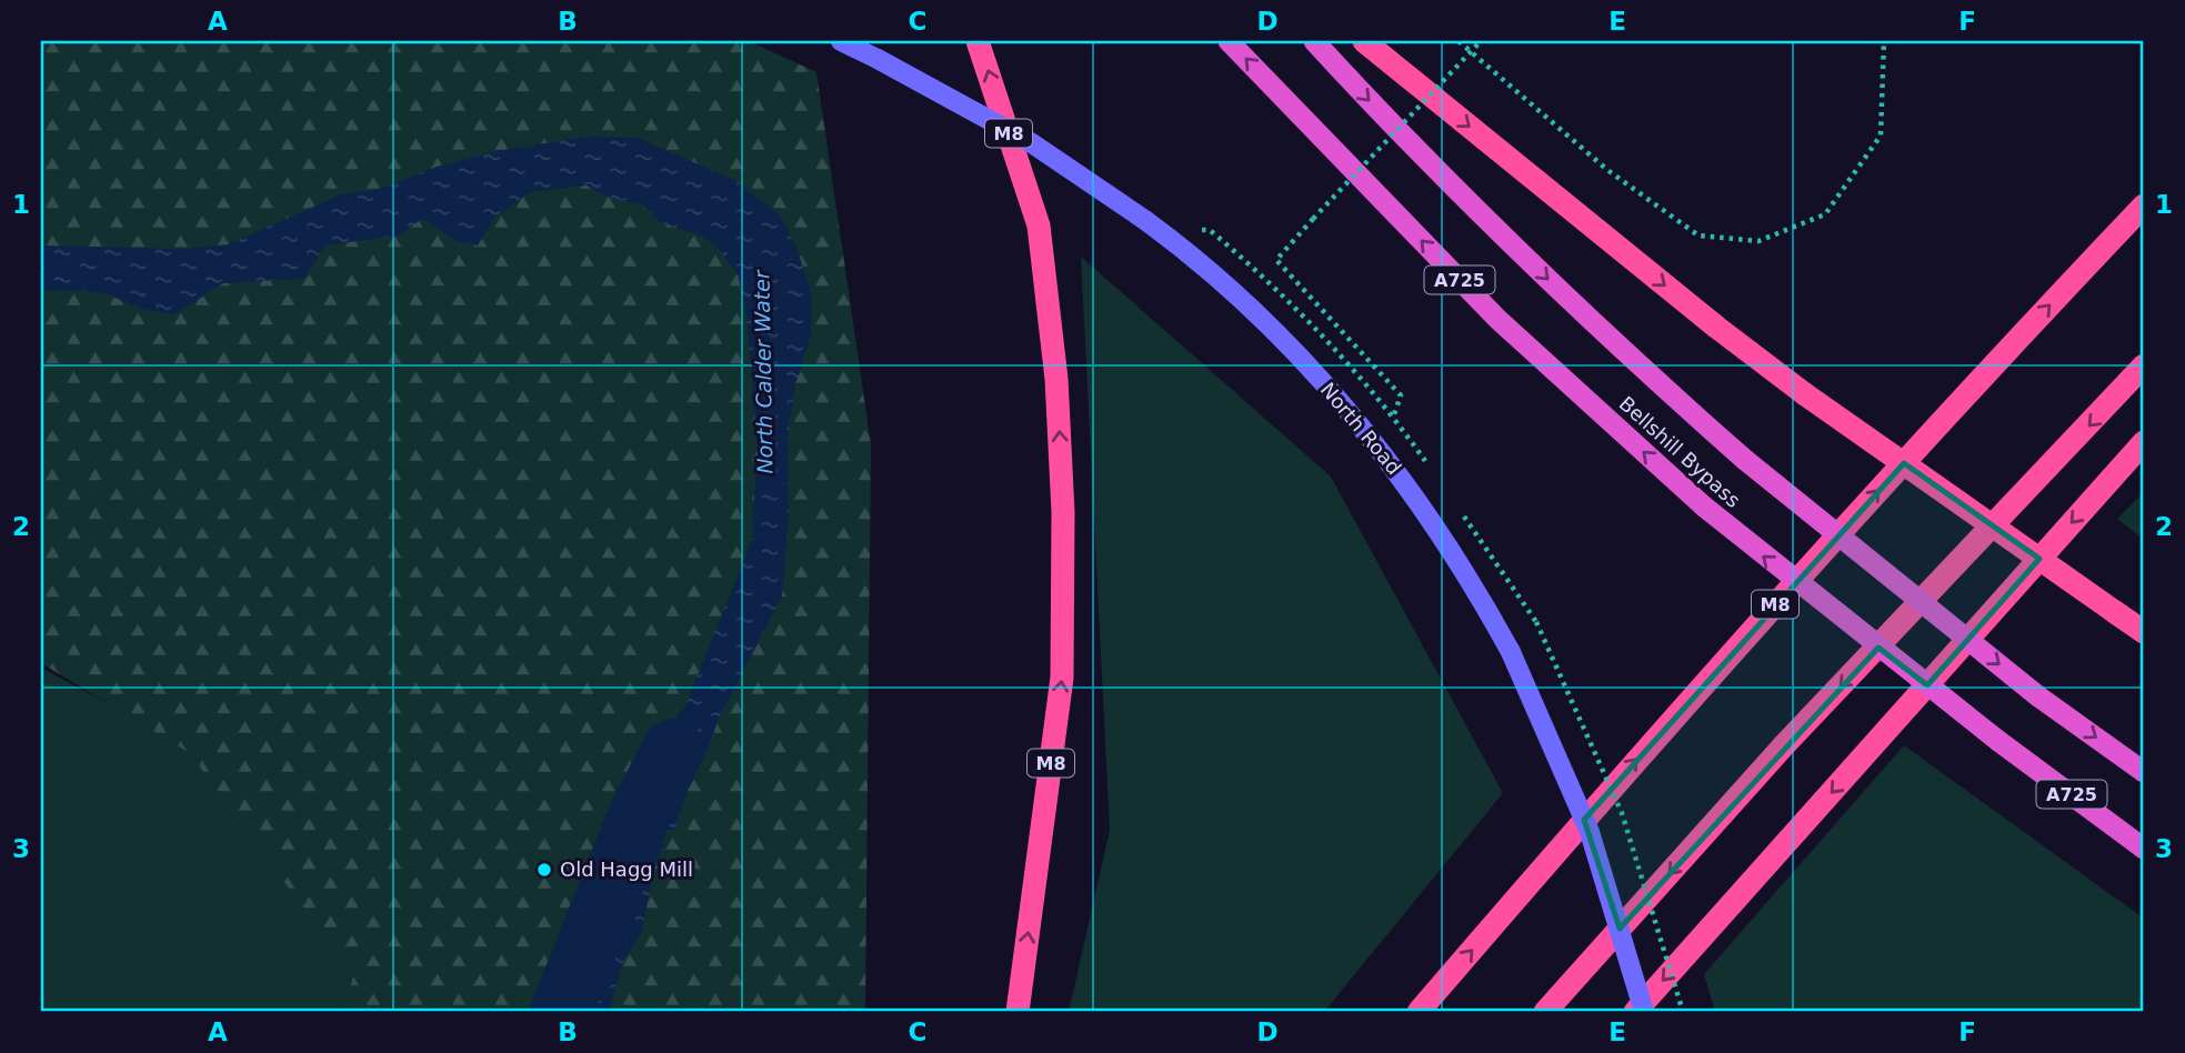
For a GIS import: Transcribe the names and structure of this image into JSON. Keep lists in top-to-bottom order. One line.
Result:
{"streets":{"highway":["M8","A725","Bellshill Bypass"],"main road":["North Road"]},"water":["North Calder Water"],"places":["Old Hagg Mill"],"grid":{"columns":["A","B","C","D","E","F"],"rows":["1","2","3"]}}
